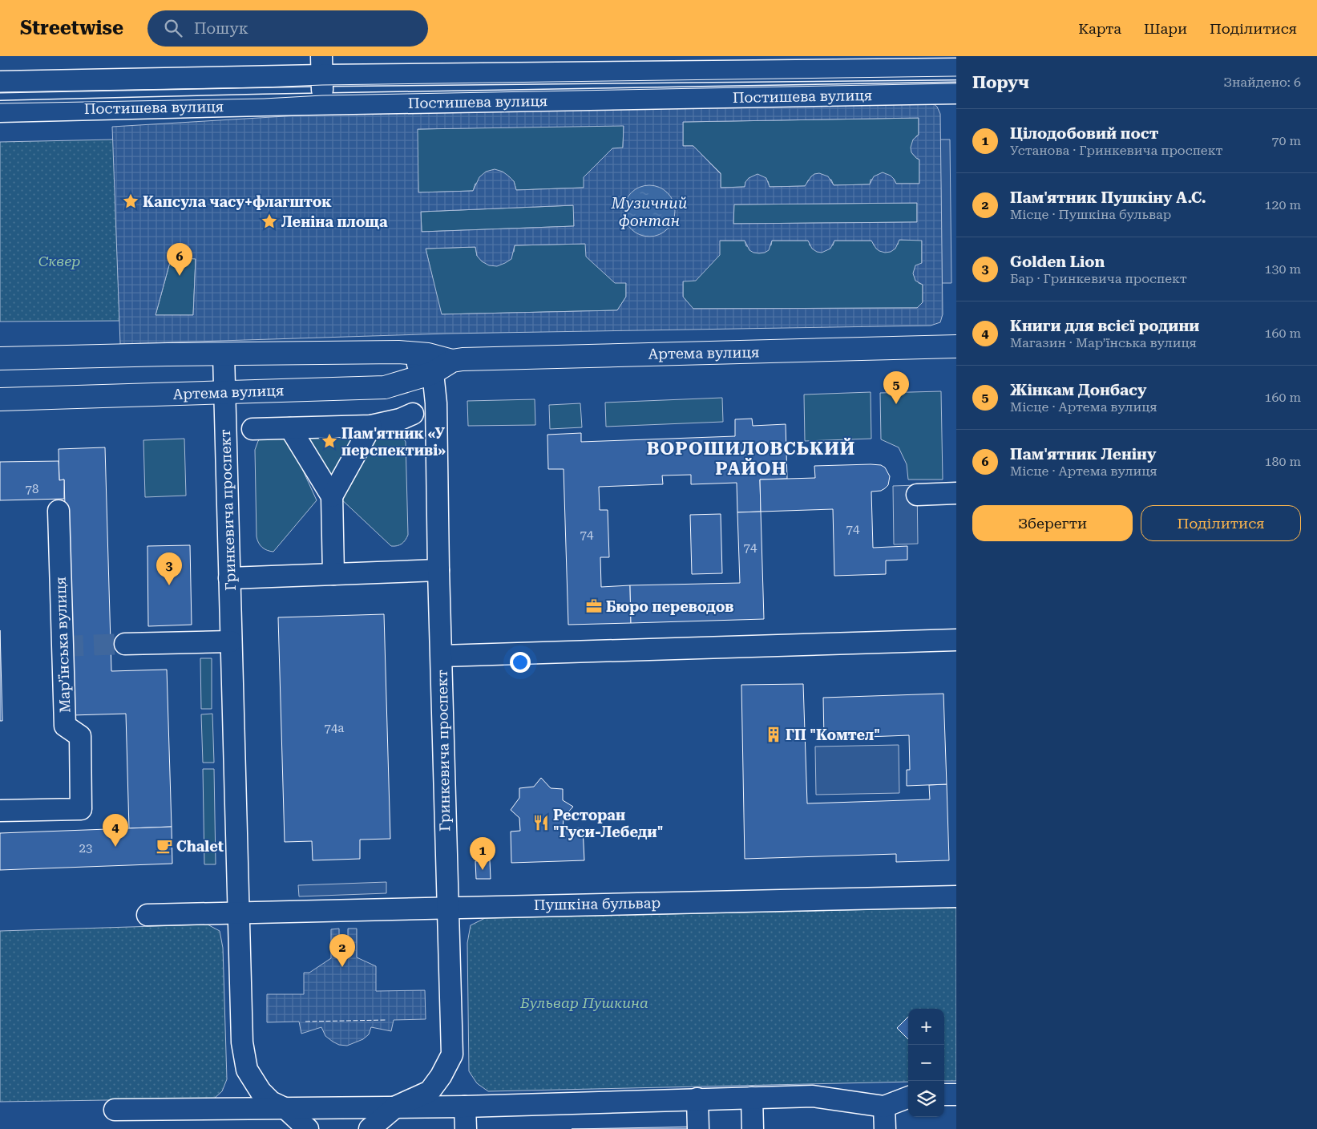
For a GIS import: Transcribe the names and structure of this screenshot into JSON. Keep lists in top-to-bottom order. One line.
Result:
{"streets":{"main road":["Артема вулиця"],"street":["Постишева вулиця","Гринкевича проспект","Мар’їнська вулиця","Пушкіна бульвар"]},"crossings":[["Артема вулиця","Гринкевича проспект"],["Гринкевича проспект","Пушкіна бульвар"]],"districts":["ВОРОШИЛОВСЬКИЙ РАЙОН"],"water":["Музичний фонтан"],"parks":["Сквер","Бульвар Пушкина"],"places":{"place":["Капсула часу+флагшток","Леніна площа","Пам'ятник «У перспективі»"],"office":["Бюро переводов"],"building":["ГП \"Комтел\""],"restaurant":["Ресторан \"Гуси-Лебеди\""],"cafe":["Chalet"]},"house_numbers":["78","74","74","74","74а","23"],"page":{"header":"Streetwise","search":"Пошук","nav":["Карта","Шари","Поділитися"],"heading":["Поруч","Знайдено: 6"],"list":[{"mark":"1","name":"Цілодобовий пост","note":"Установа · Гринкевича проспект","value":"70 m"},{"mark":"2","name":"Пам'ятник Пушкіну А.С.","note":"Місце · Пушкіна бульвар","value":"120 m"},{"mark":"3","name":"Golden Lion","note":"Бар · Гринкевича проспект","value":"130 m"},{"mark":"4","name":"Книги для всієї родини","note":"Магазин · Мар’їнська вулиця","value":"160 m"},{"mark":"5","name":"Жінкам Донбасу","note":"Місце · Артема вулиця","value":"160 m"},{"mark":"6","name":"Пам'ятник Леніну","note":"Місце · Артема вулиця","value":"180 m"}],"pins":["6","5","3","4","1","2"],"buttons":["Зберегти","Поділитися"],"map_buttons":["+","−"]}}
